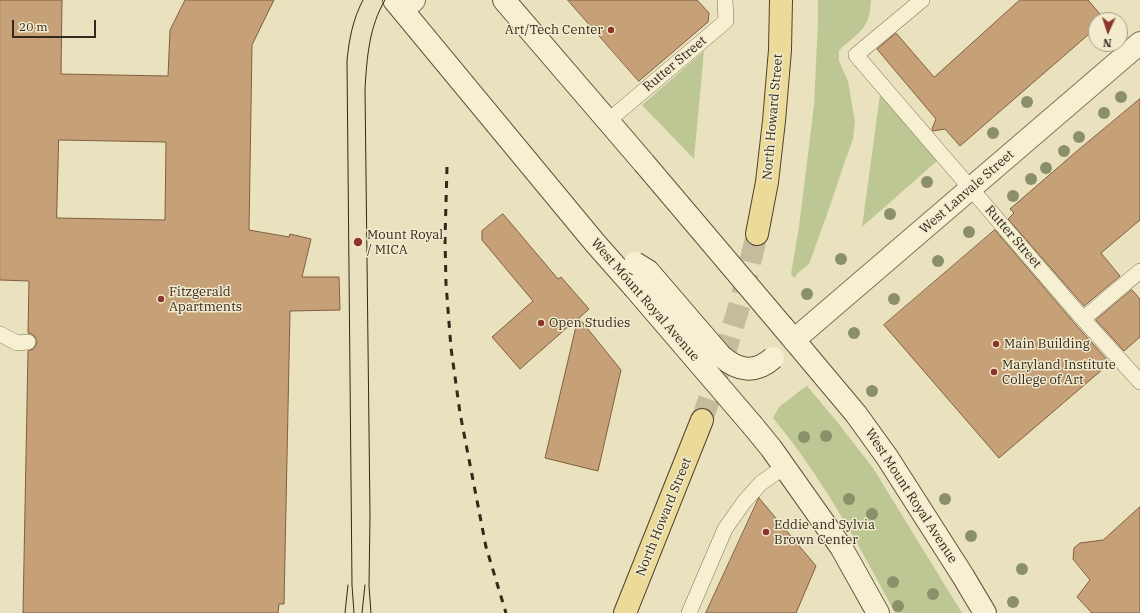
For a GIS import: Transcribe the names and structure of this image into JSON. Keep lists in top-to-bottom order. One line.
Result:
{"streets":{"main road":["North Howard Street","West Lanvale Street","West Mount Royal Avenue"],"lane":["Rutter Street"]},"crossings":[["Rutter Street","West Lanvale Street"],["Rutter Street","West Mount Royal Avenue"],["West Lanvale Street","West Mount Royal Avenue"]],"places":["Art/Tech Center","Mount Royal / MICA","Fitzgerald Apartments","Open Studies","Main Building","Maryland Institute College of Art","Eddie and Sylvia Brown Center"],"scale_bar":"20 m","north":"bottom"}
